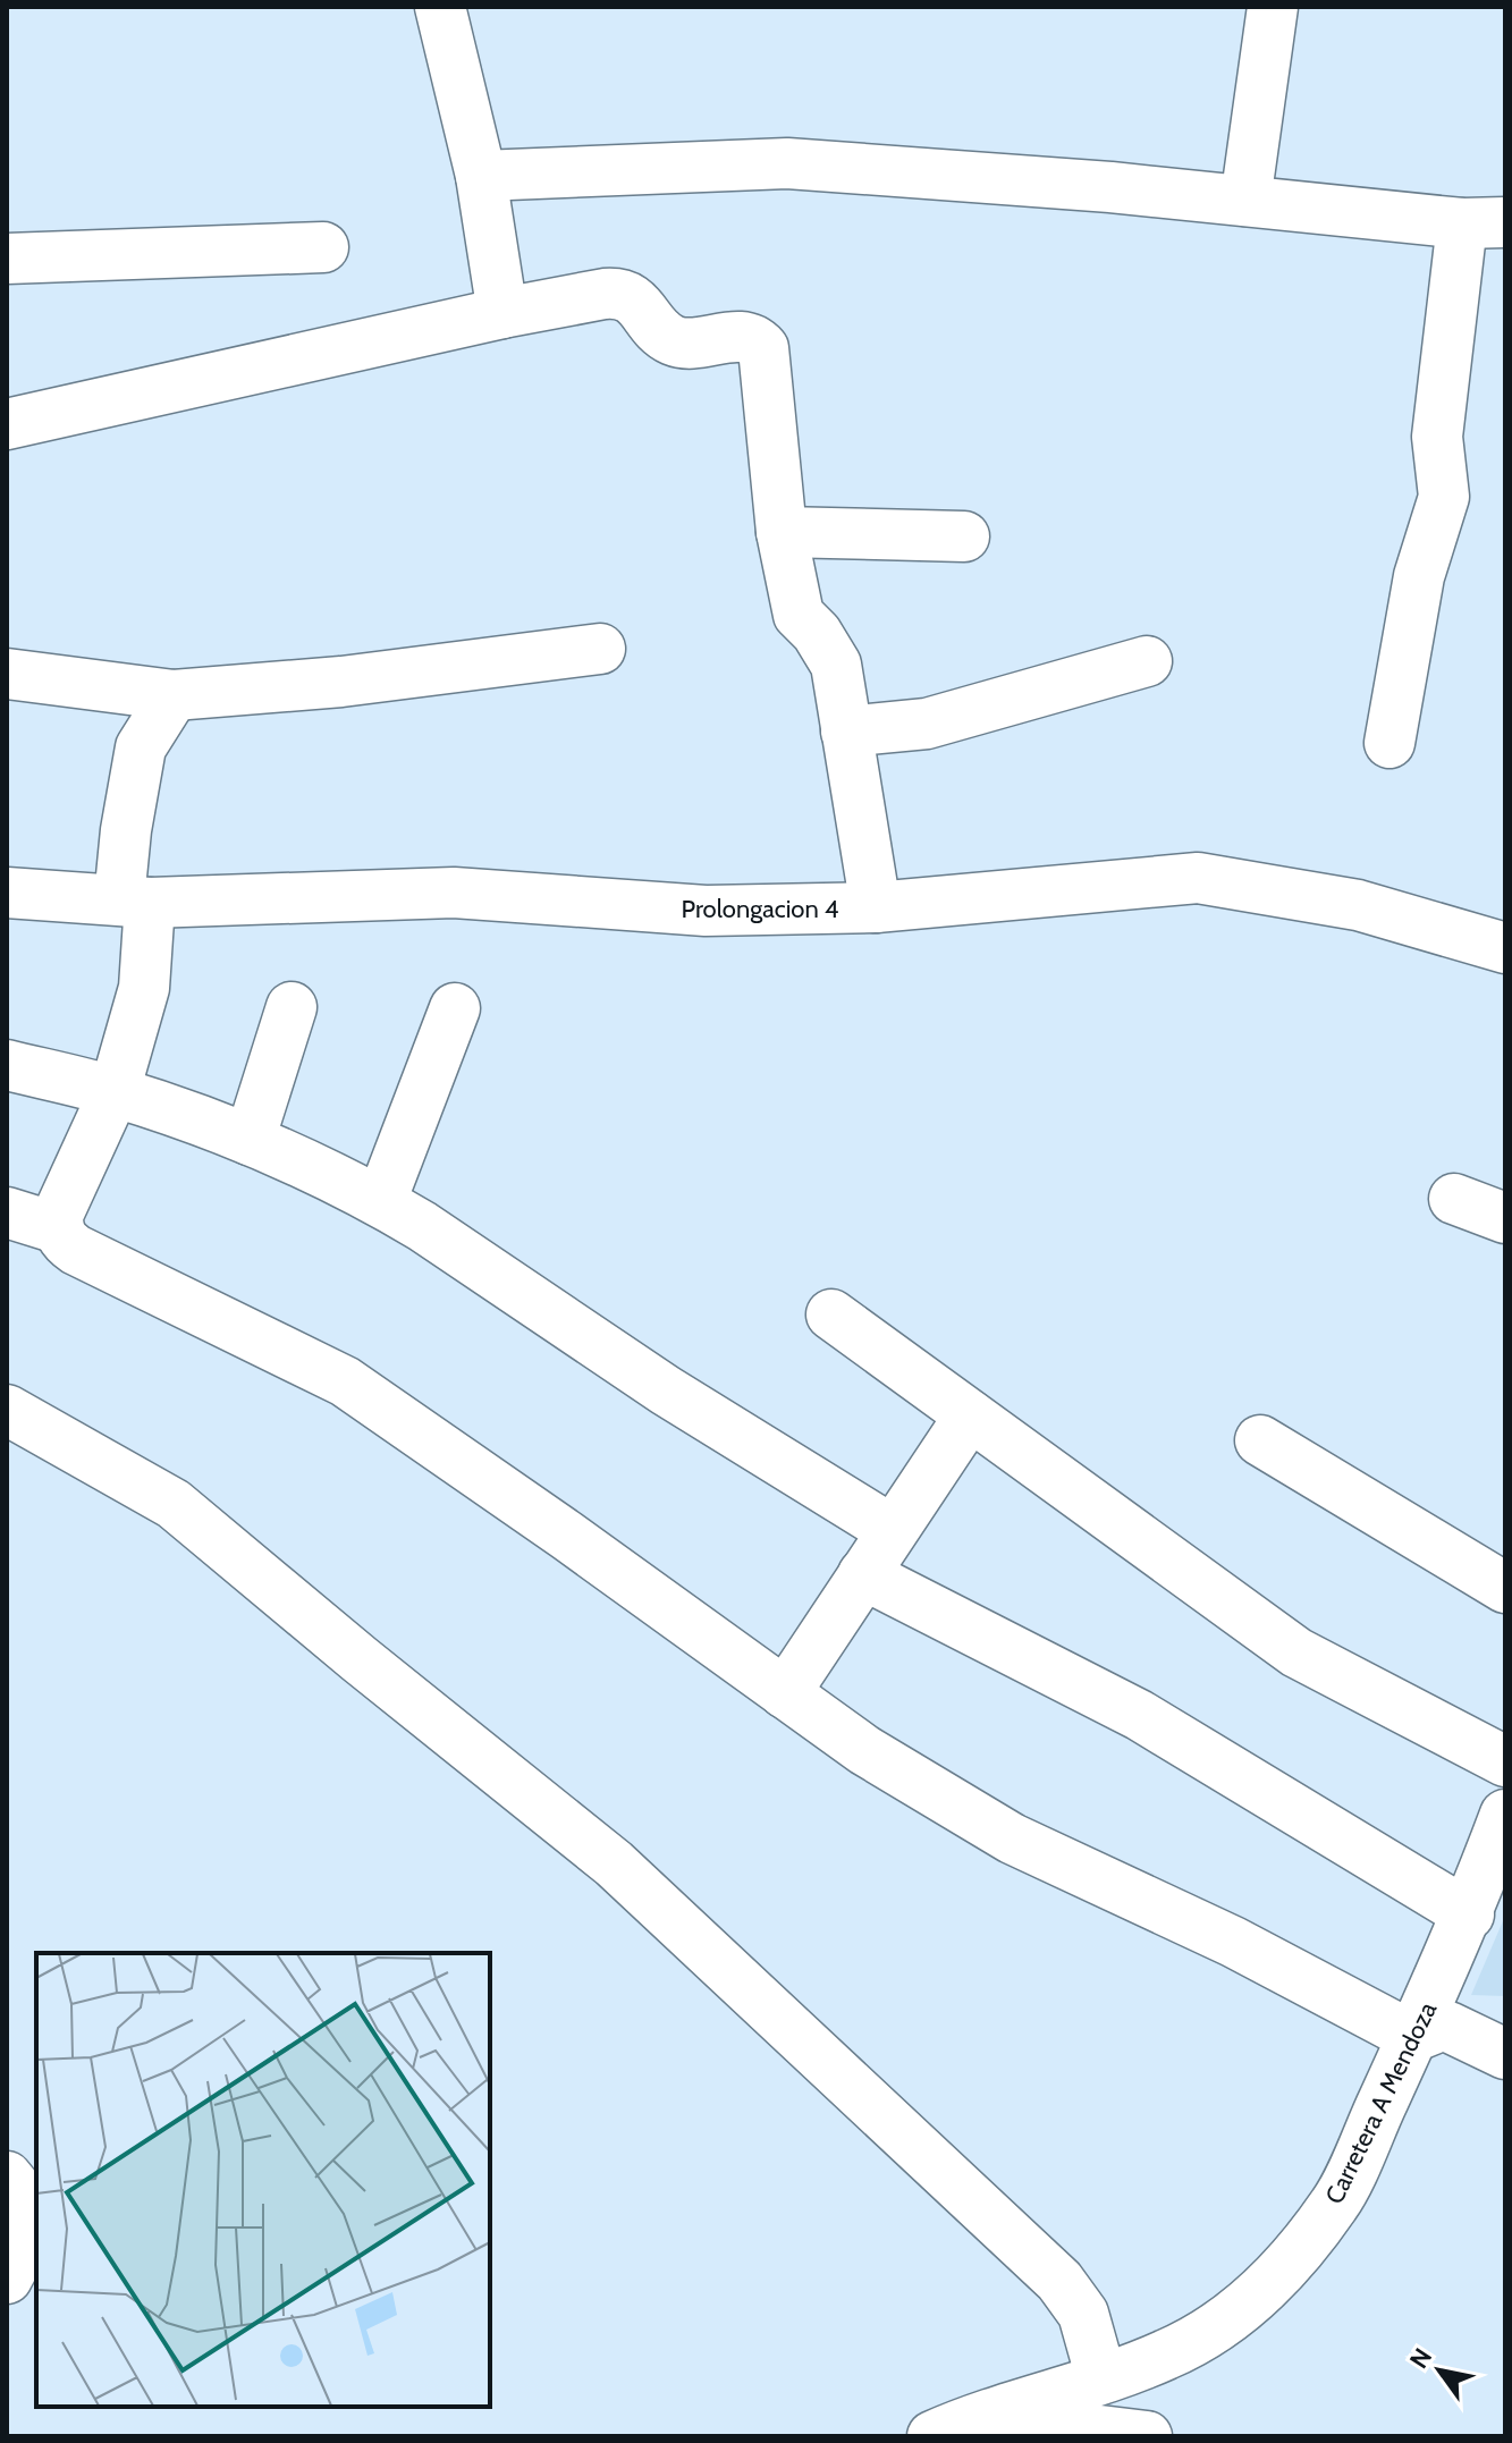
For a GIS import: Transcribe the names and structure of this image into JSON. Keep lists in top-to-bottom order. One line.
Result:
{"streets":{"street":["Prolongacion 4","Carretera A Mendoza"]},"north":"top left"}
